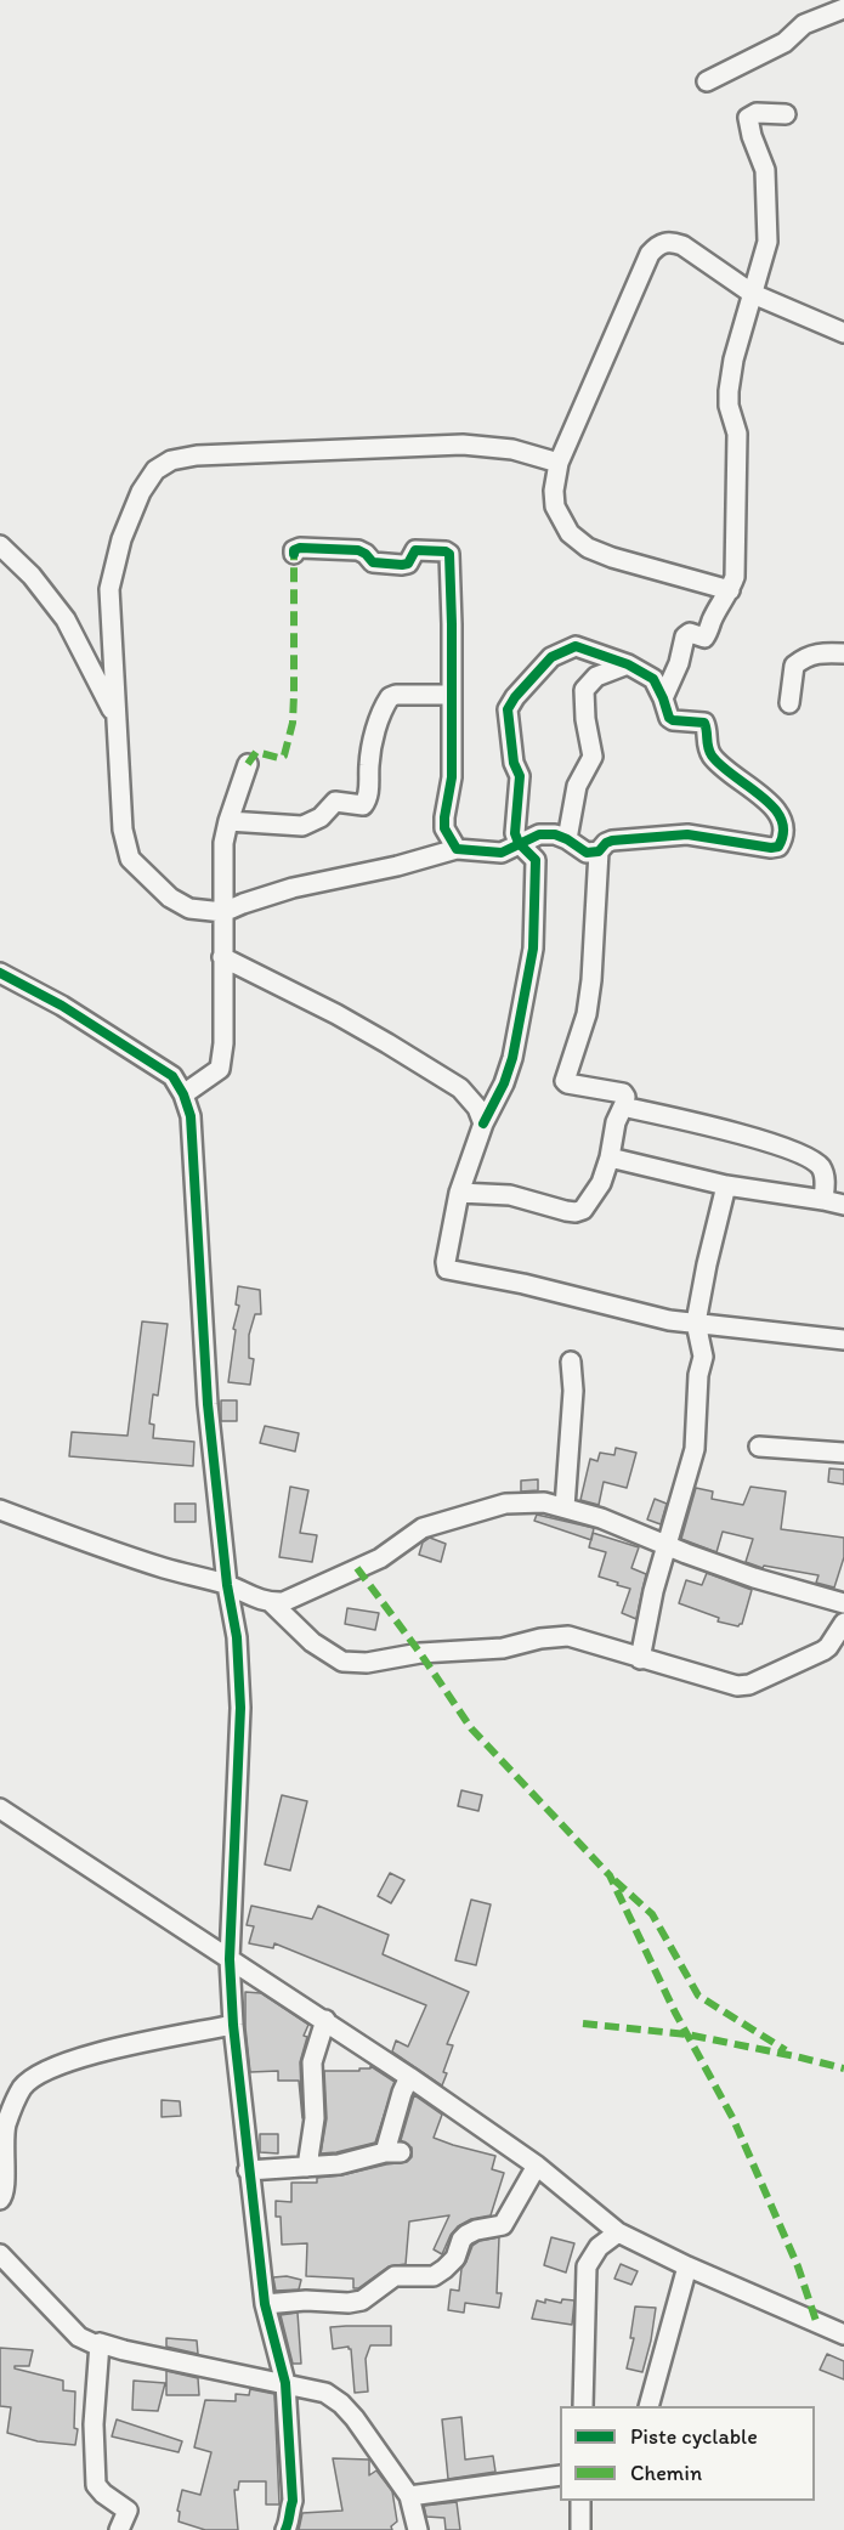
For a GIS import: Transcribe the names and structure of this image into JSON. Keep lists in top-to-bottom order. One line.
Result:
{"legend":["Piste cyclable","Chemin"]}
